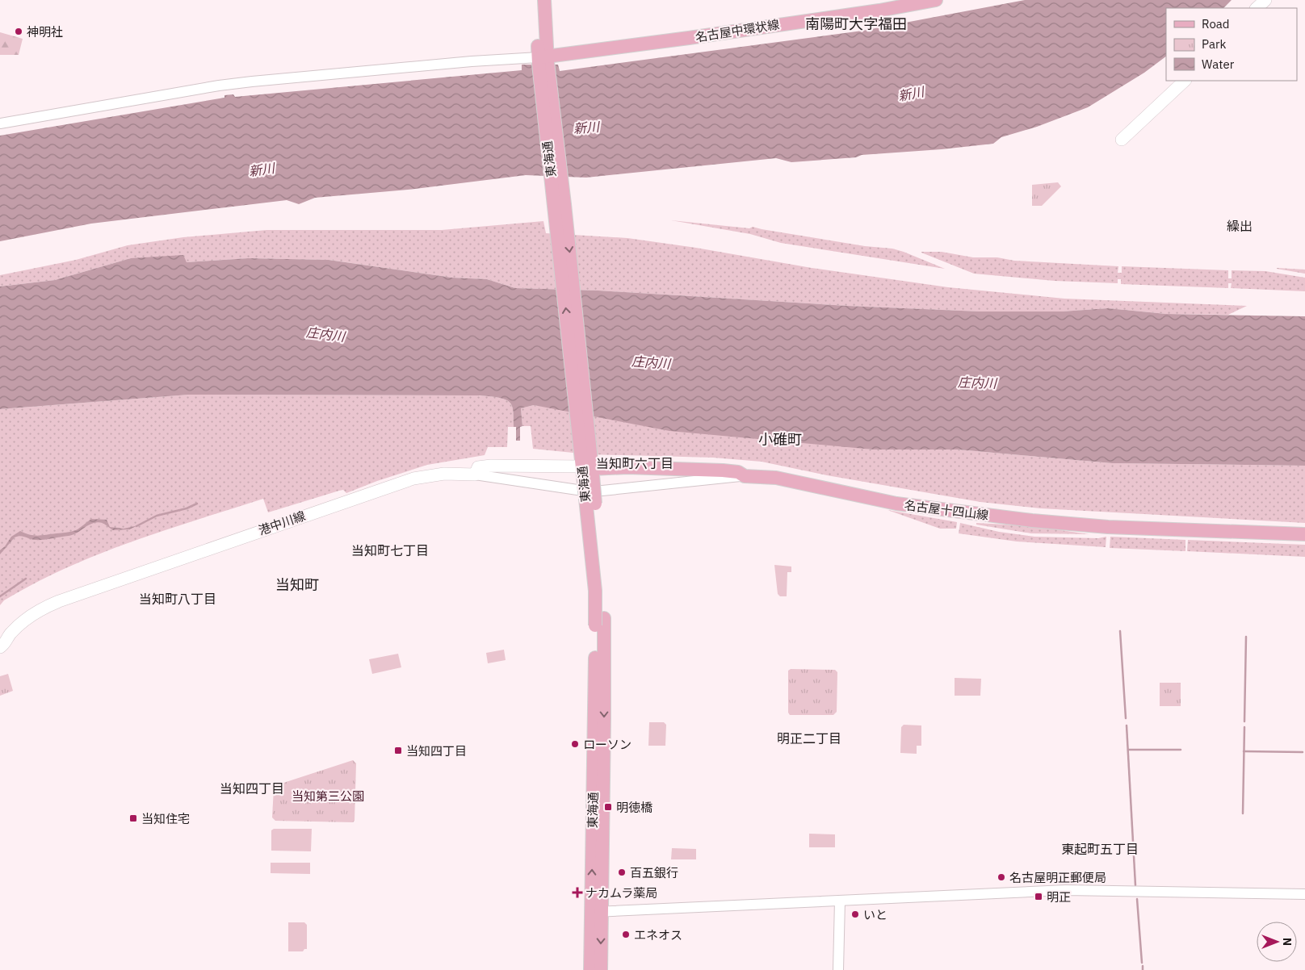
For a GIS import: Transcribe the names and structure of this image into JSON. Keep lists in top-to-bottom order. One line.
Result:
{"streets":{"main road":["名古屋中環状線","東海通","名古屋十四山線","港中川線"]},"crossings":[["名古屋中環状線","東海通"],["東海通","名古屋十四山線"],["東海通","港中川線"],["名古屋十四山線","港中川線"]],"districts":["南陽町大字福田","繰出","小碓町","当知町六丁目","当知町七丁目","当知町","当知町八丁目","明正二丁目","当知四丁目","東起町五丁目"],"water":["新川","庄内川"],"parks":["当知第三公園"],"places":{"other":["神明社","ローソン","百五銀行","名古屋明正郵便局","いと","エネオス"],"transit":["当知四丁目","明徳橋","当知住宅","明正"],"health":["ナカムラ薬局"]},"legend":["Road","Park","Water"],"north":"right"}
